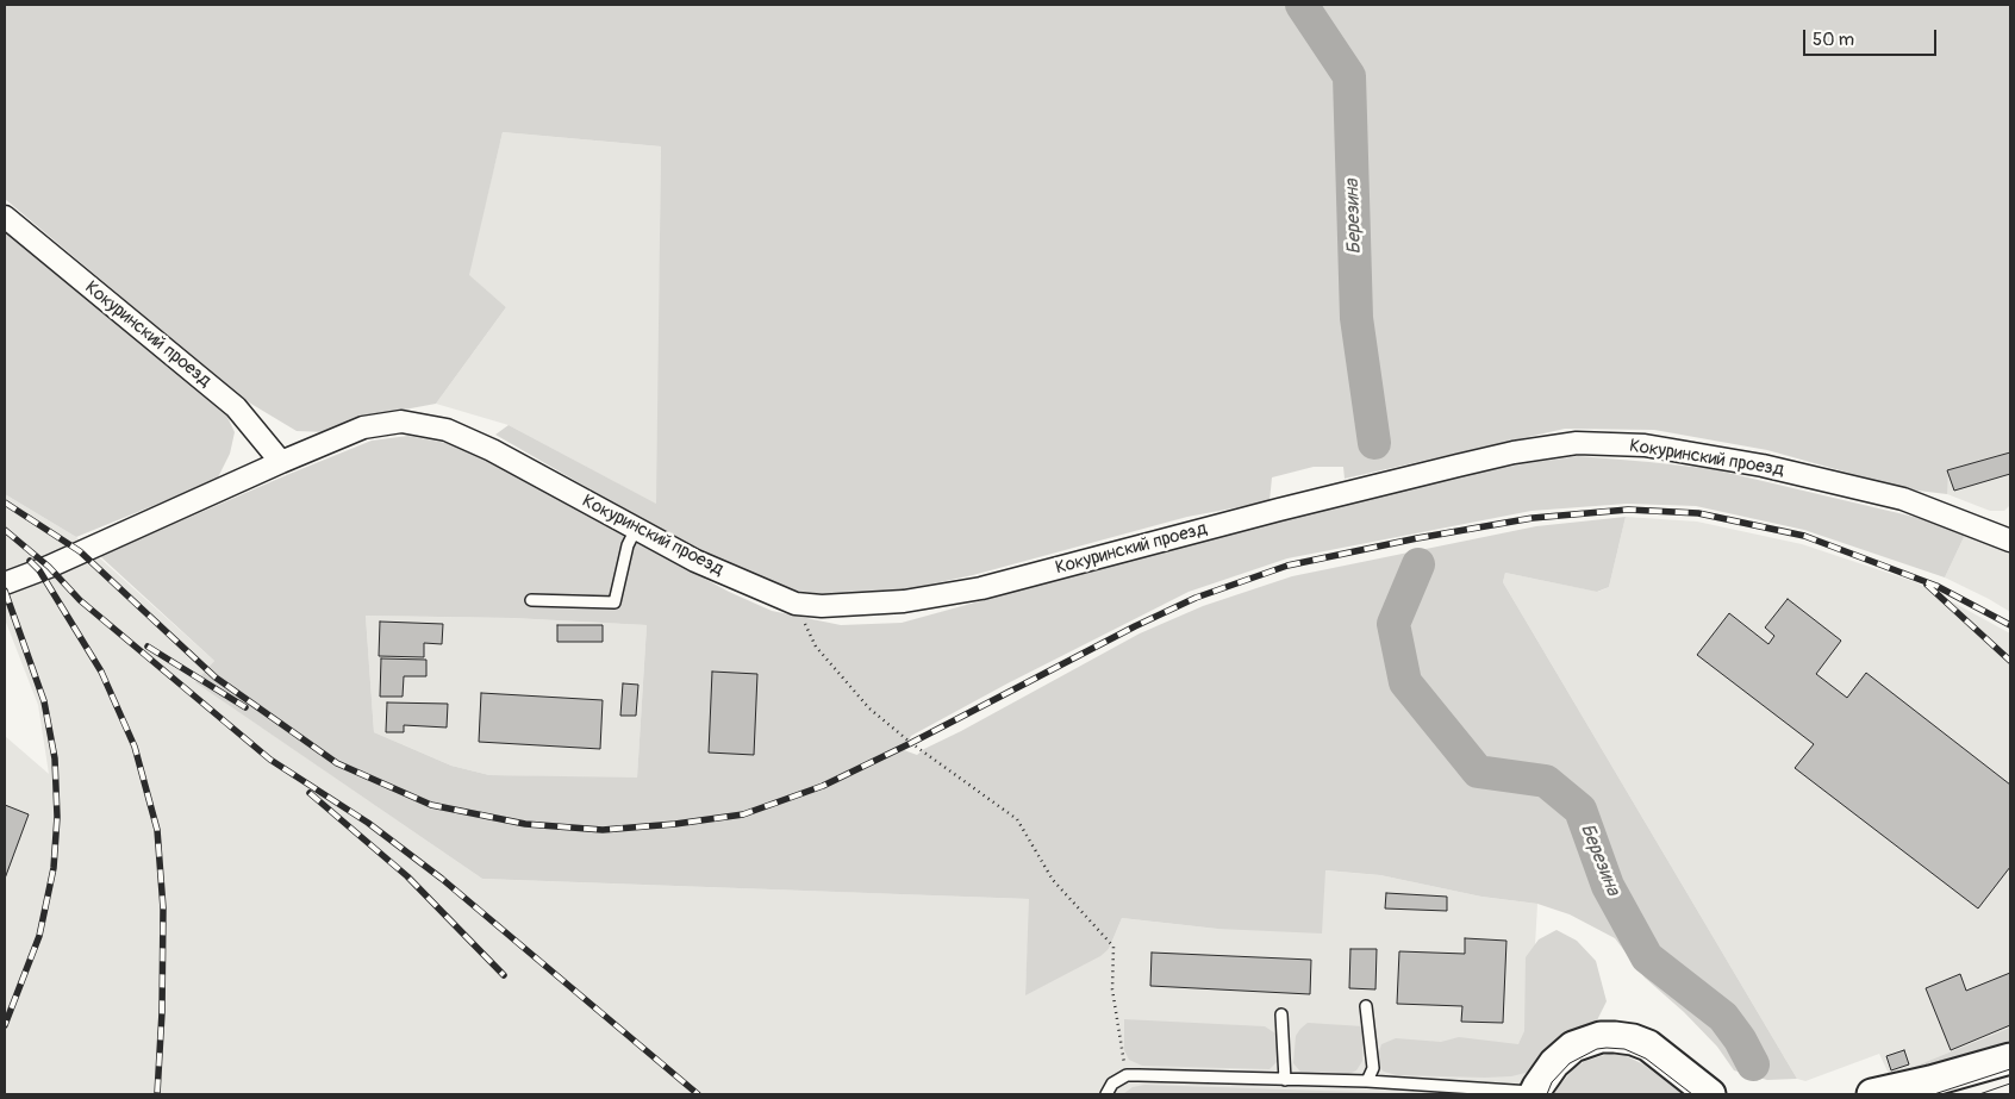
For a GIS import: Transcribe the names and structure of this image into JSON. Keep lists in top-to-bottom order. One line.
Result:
{"streets":{"street":["Кокуринский проезд"]},"water":["Березина"],"scale_bar":"50 m"}
